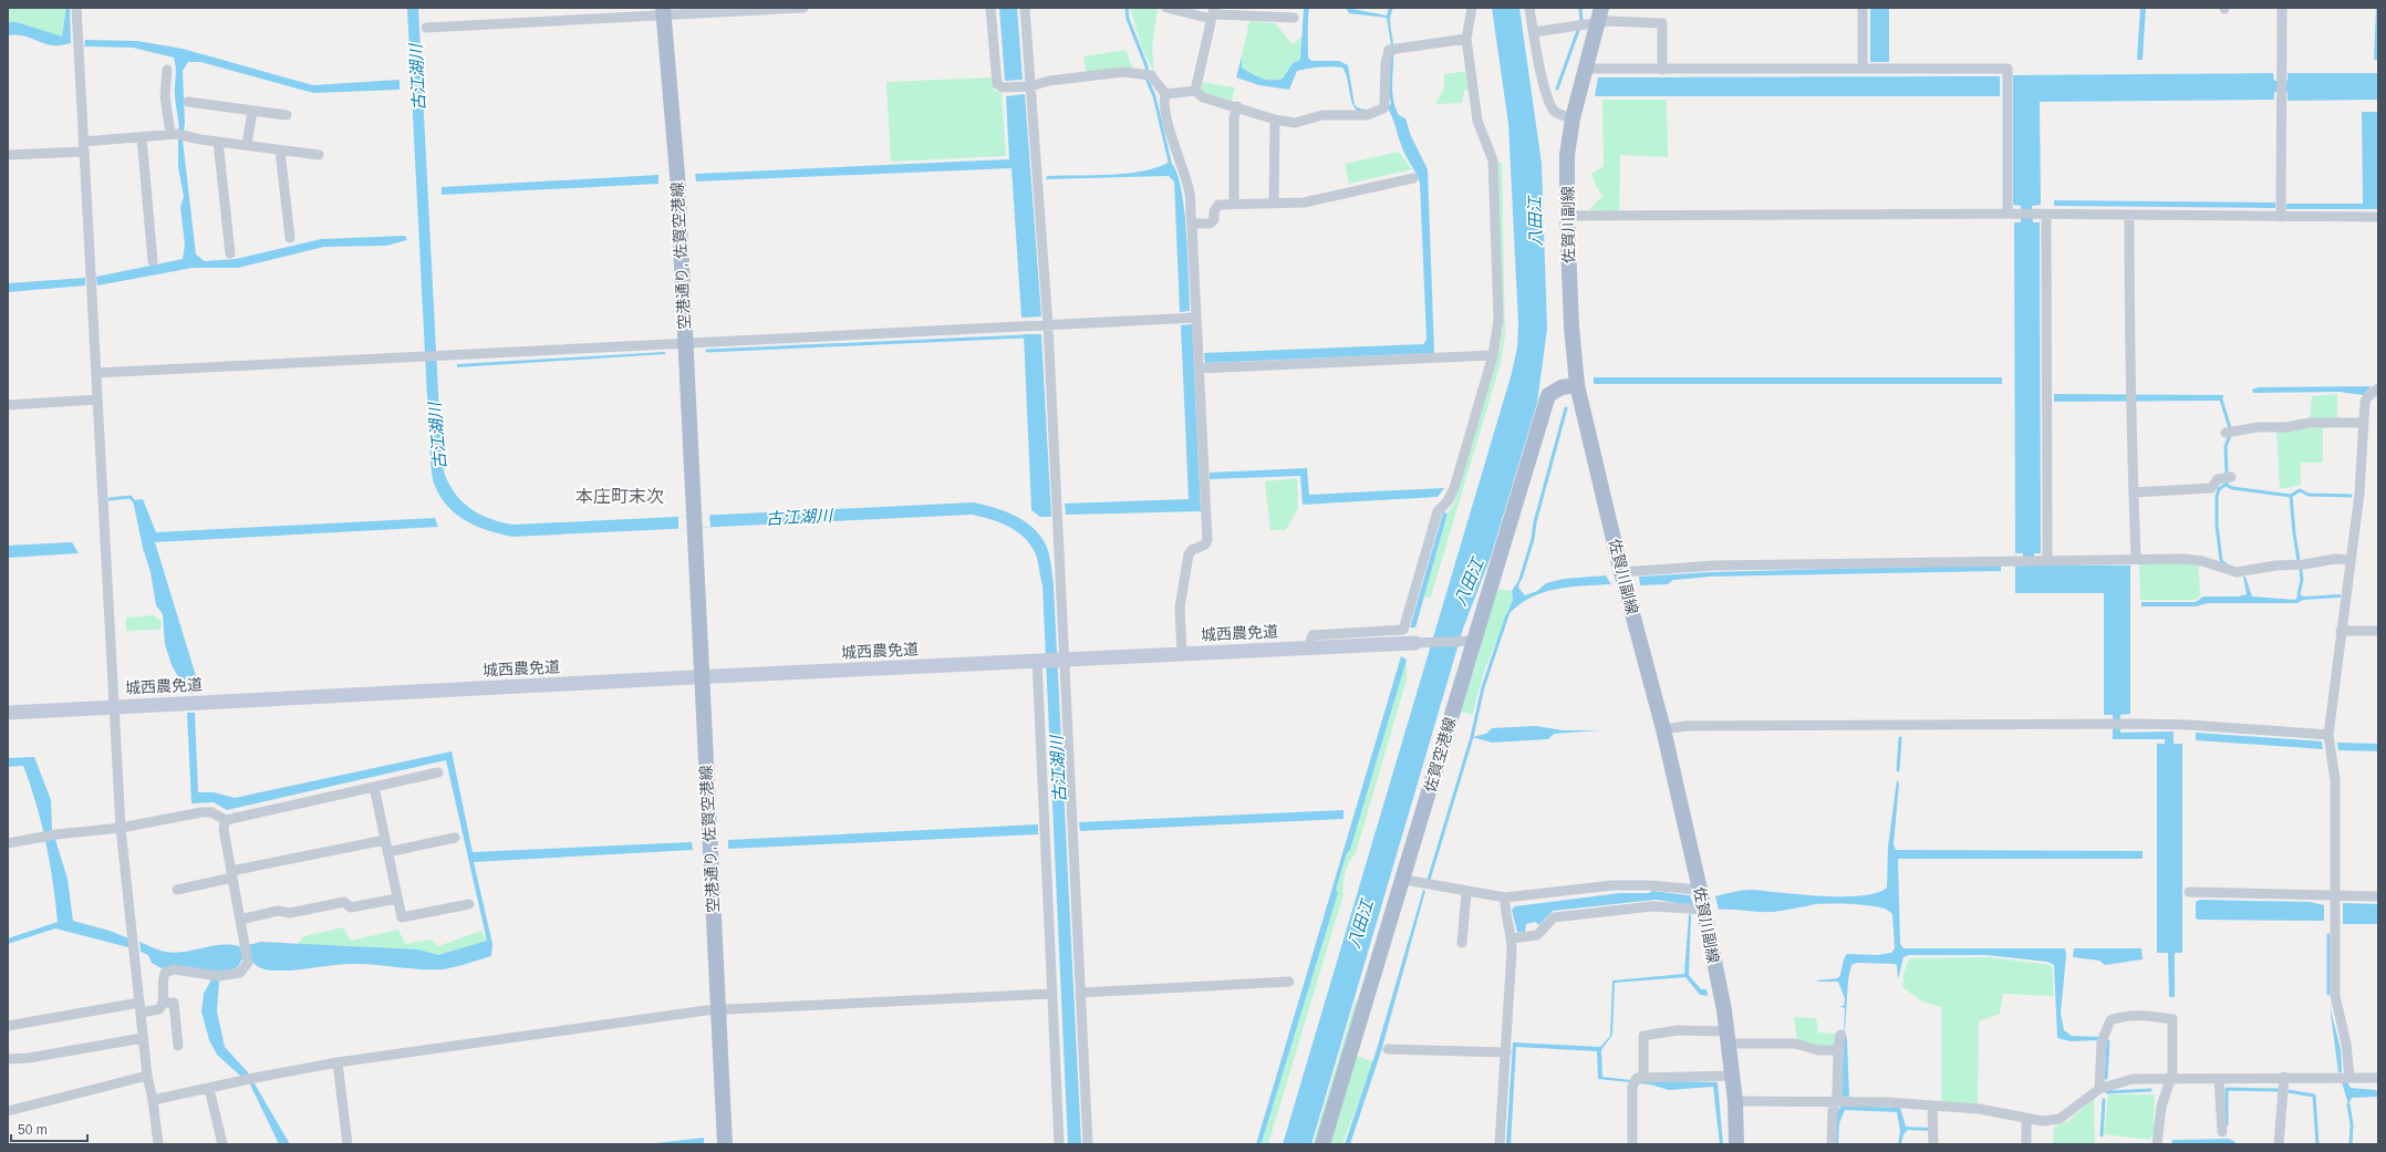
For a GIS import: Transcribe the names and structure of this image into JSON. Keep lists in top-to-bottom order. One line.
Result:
{"streets":{"main road":["佐賀川副線","空港通り, 佐賀空港線","佐賀空港線"],"street":["城西農免道"]},"crossings":[["佐賀川副線","佐賀空港線"],["空港通り, 佐賀空港線","城西農免道"]],"districts":["本庄町末次"],"water":["古江湖川","八田江"],"scale_bar":"50 m"}
